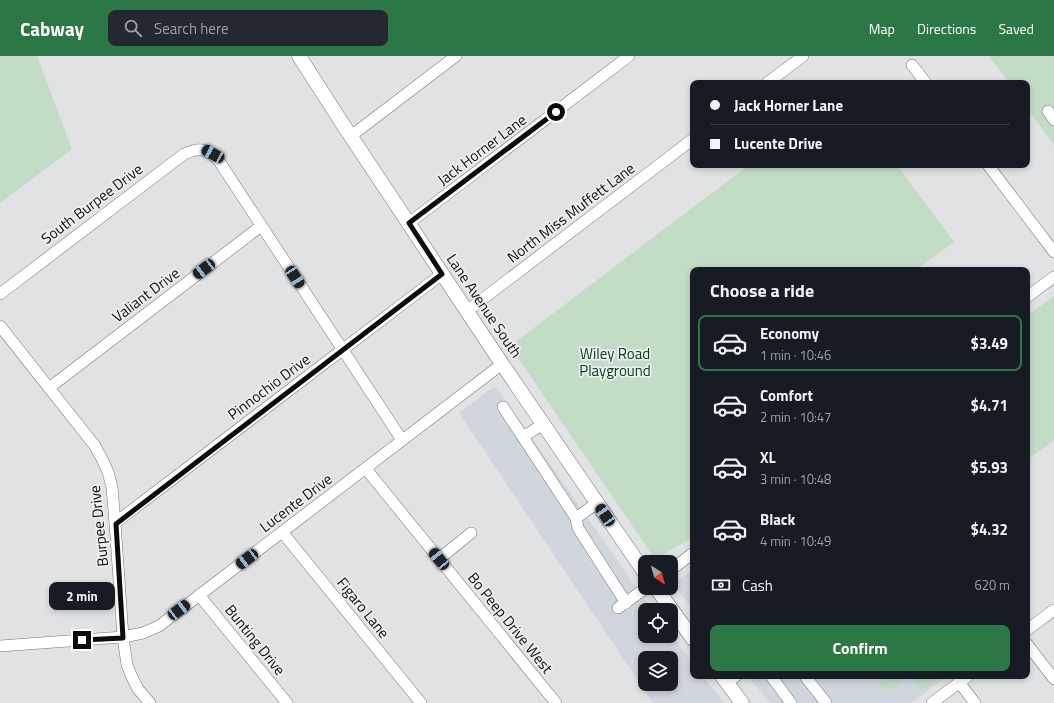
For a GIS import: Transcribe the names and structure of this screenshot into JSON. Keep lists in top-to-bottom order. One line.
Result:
{"streets":{"main road":["Lane Avenue South"],"street":["Jack Horner Lane","South Burpee Drive","North Miss Muffett Lane","Valiant Drive","Pinnochio Drive","Lucente Drive","Burpee Drive","Figaro Lane","Bo Peep Drive West","Bunting Drive"]},"crossings":[["Jack Horner Lane","Lane Avenue South"],["South Burpee Drive","Valiant Drive"],["North Miss Muffett Lane","Lane Avenue South"],["Valiant Drive","Burpee Drive"],["Lane Avenue South","Pinnochio Drive"],["Lane Avenue South","Lucente Drive"],["Pinnochio Drive","Burpee Drive"],["Lucente Drive","Burpee Drive"],["Lucente Drive","Figaro Lane"],["Lucente Drive","Bo Peep Drive West"],["Lucente Drive","Bunting Drive"]],"parks":["Wiley Road Playground"],"north":"bottom right","page":{"header":"Cabway","search":"Search here","nav":["Map","Directions","Saved"],"banner":["Jack Horner Lane","Lucente Drive"],"heading":"Choose a ride","list":[{"name":"Economy","note":"1 min · 10:46","value":"$3.49"},{"name":"Comfort","note":"2 min · 10:47","value":"$4.71"},{"name":"XL","note":"3 min · 10:48","value":"$5.93"},{"name":"Black","note":"4 min · 10:49","value":"$4.32"}],"pay":["Cash","620 m"],"bubble":"2 min","buttons":"Confirm"}}
